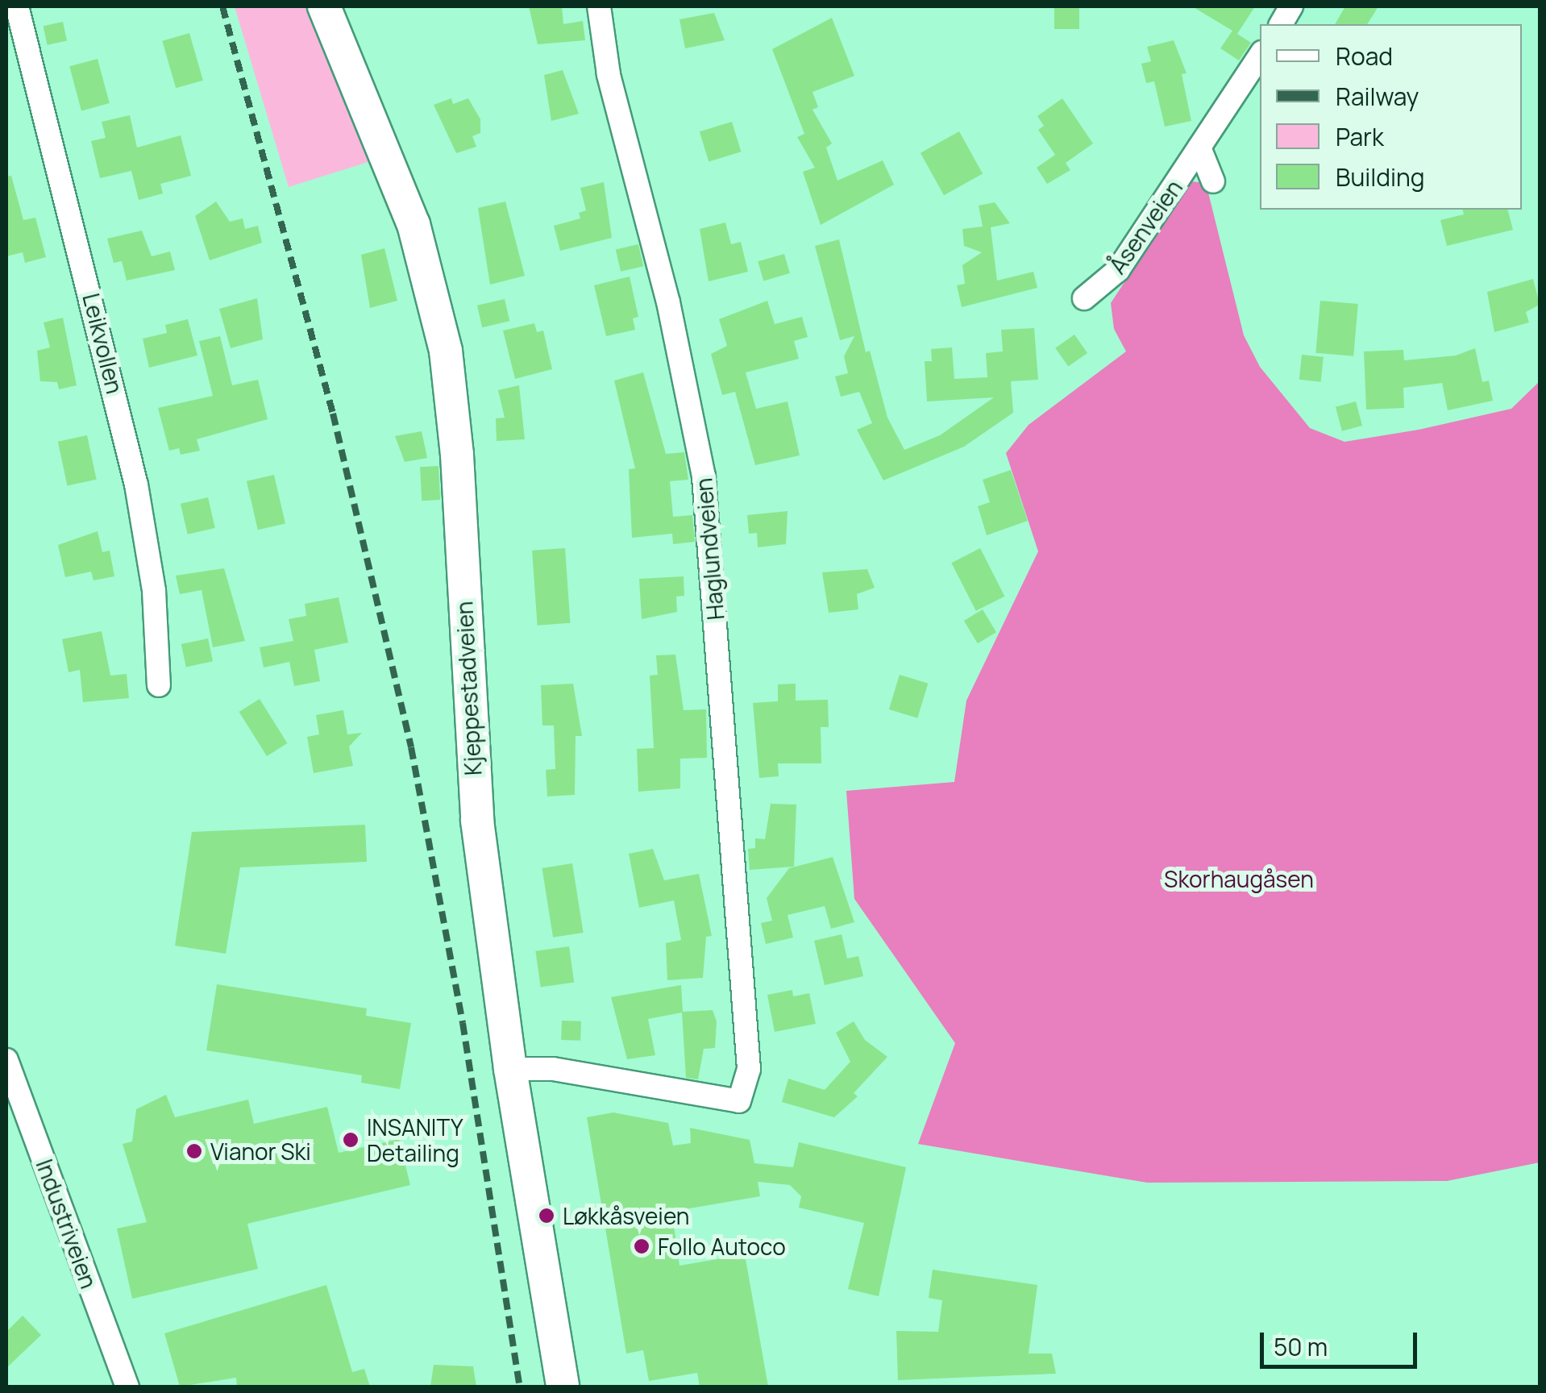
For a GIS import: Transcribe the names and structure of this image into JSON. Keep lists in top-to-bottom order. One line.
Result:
{"streets":{"main road":["Kjeppestadveien"],"street":["Åsenveien","Leikvollen","Haglundveien","Industriveien"]},"crossings":[["Haglundveien","Kjeppestadveien"]],"parks":["Skorhaugåsen"],"places":["INSANITY Detailing","Vianor Ski","Løkkåsveien","Follo Autoco"],"legend":["Road","Railway","Park","Building"],"scale_bar":"50 m"}
